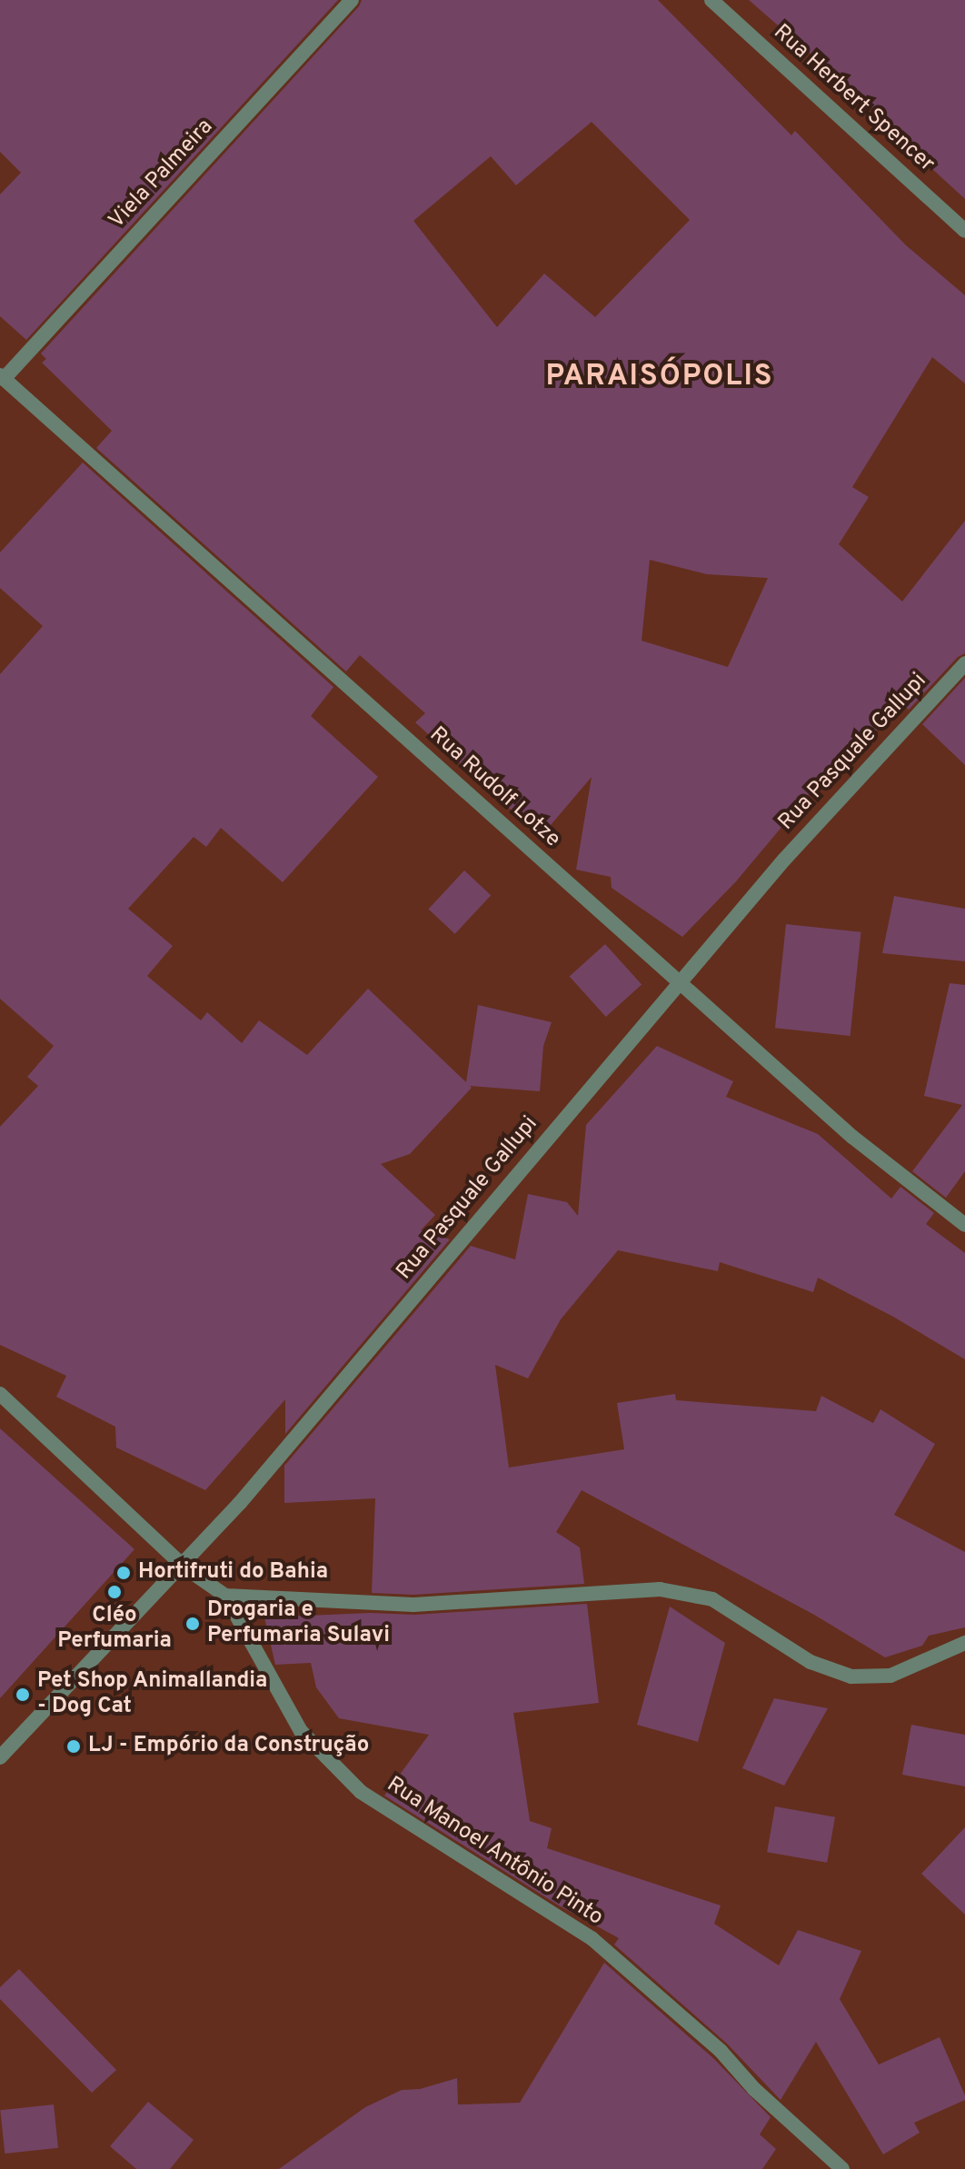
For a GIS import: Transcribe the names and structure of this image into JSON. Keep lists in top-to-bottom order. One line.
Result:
{"streets":{"street":["Rua Herbert Spencer","Viela Palmeira","Rua Pasquale Gallupi","Rua Rudolf Lotze","Rua Manoel Antônio Pinto"]},"crossings":[["Viela Palmeira","Rua Rudolf Lotze"],["Rua Pasquale Gallupi","Rua Rudolf Lotze"],["Rua Pasquale Gallupi","Rua Manoel Antônio Pinto"]],"districts":["PARAISÓPOLIS"],"places":["Hortifruti do Bahia","Cléo Perfumaria","Drogaria e Perfumaria Sulavi","Pet Shop Animallandia - Dog Cat","LJ - Empório da Construção"]}
